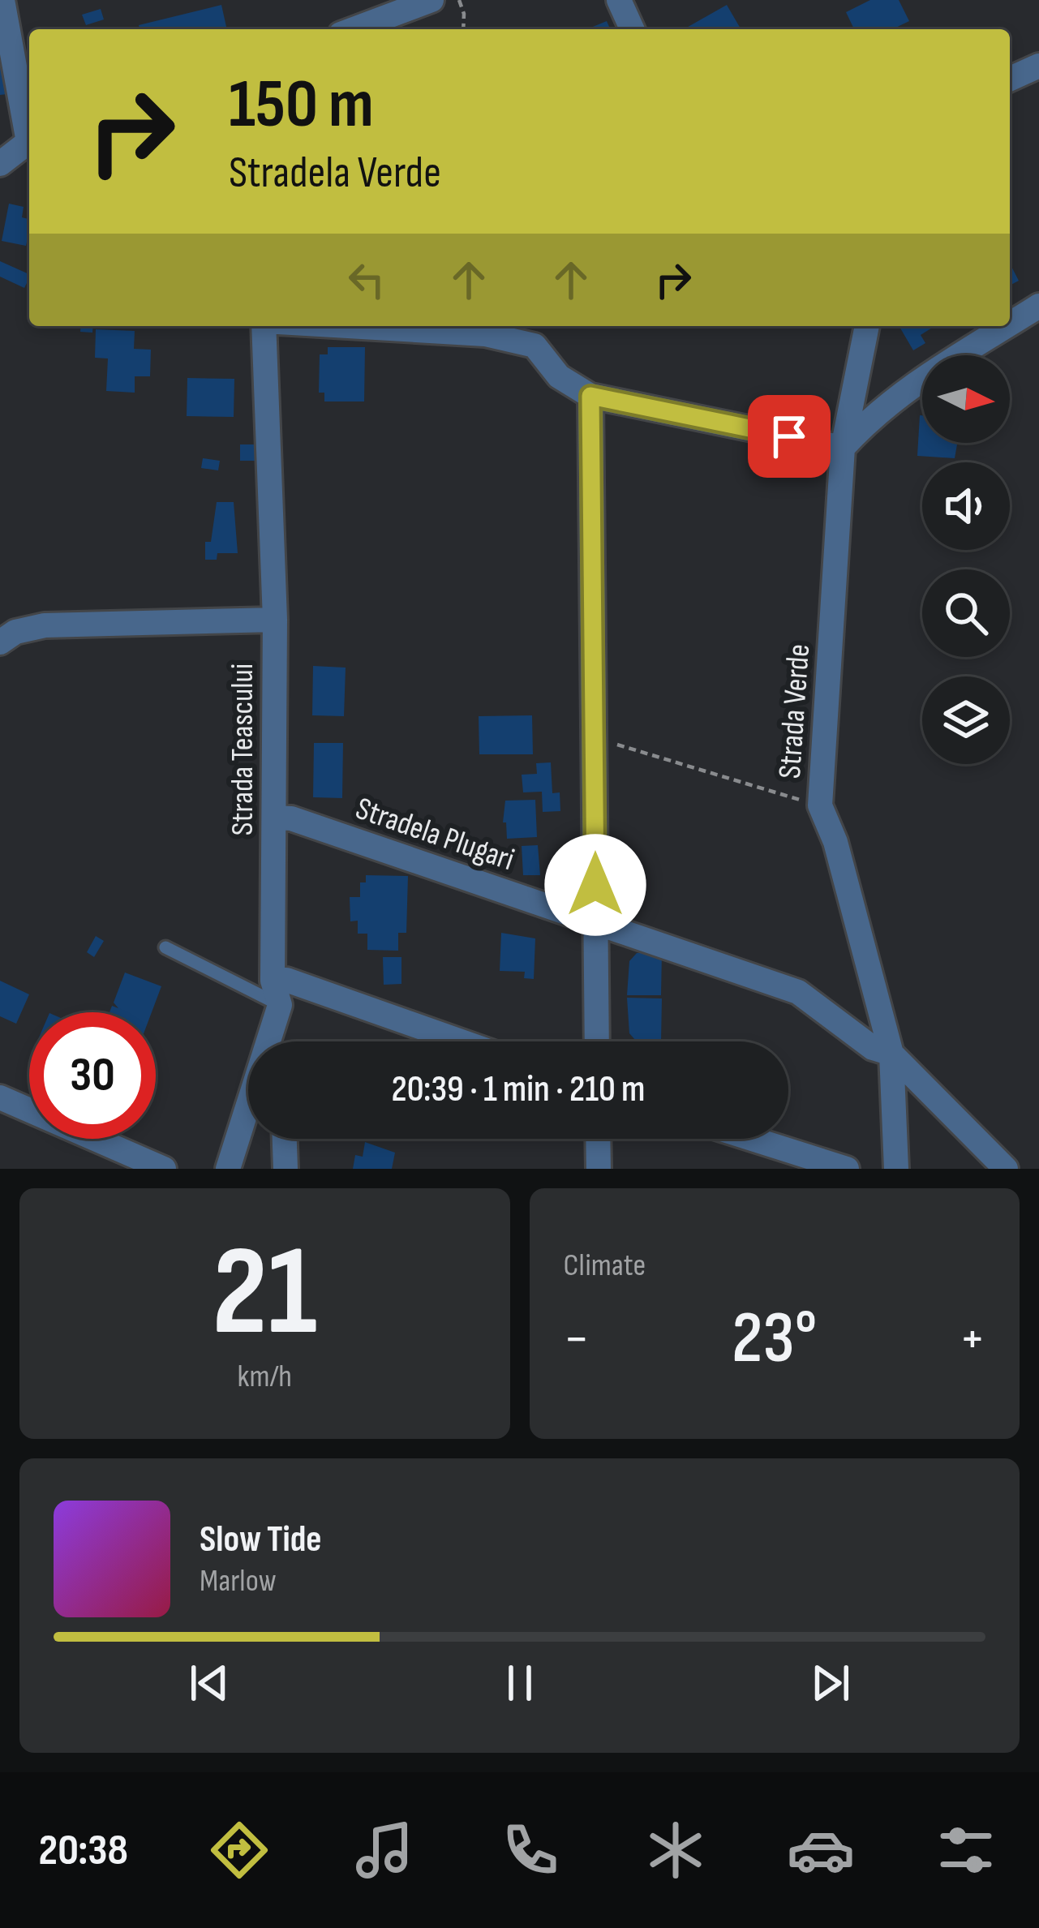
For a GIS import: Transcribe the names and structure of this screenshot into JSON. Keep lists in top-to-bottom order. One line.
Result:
{"streets":{"street":["Strada Verde","Strada Teascului","Stradela Plugari"]},"crossings":[["Strada Verde","Stradela Plugari"],["Strada Teascului","Stradela Plugari"]],"north":"right","page":{"turn":["150 m","Stradela Verde"],"limit":"30","trip":"20:39 · 1 min · 210 m","tile":[["21","km/h"],"Climate"],"heat":["−","23°","+"],"song":["Slow Tide","Marlow"],"tabs":"20:38"}}
